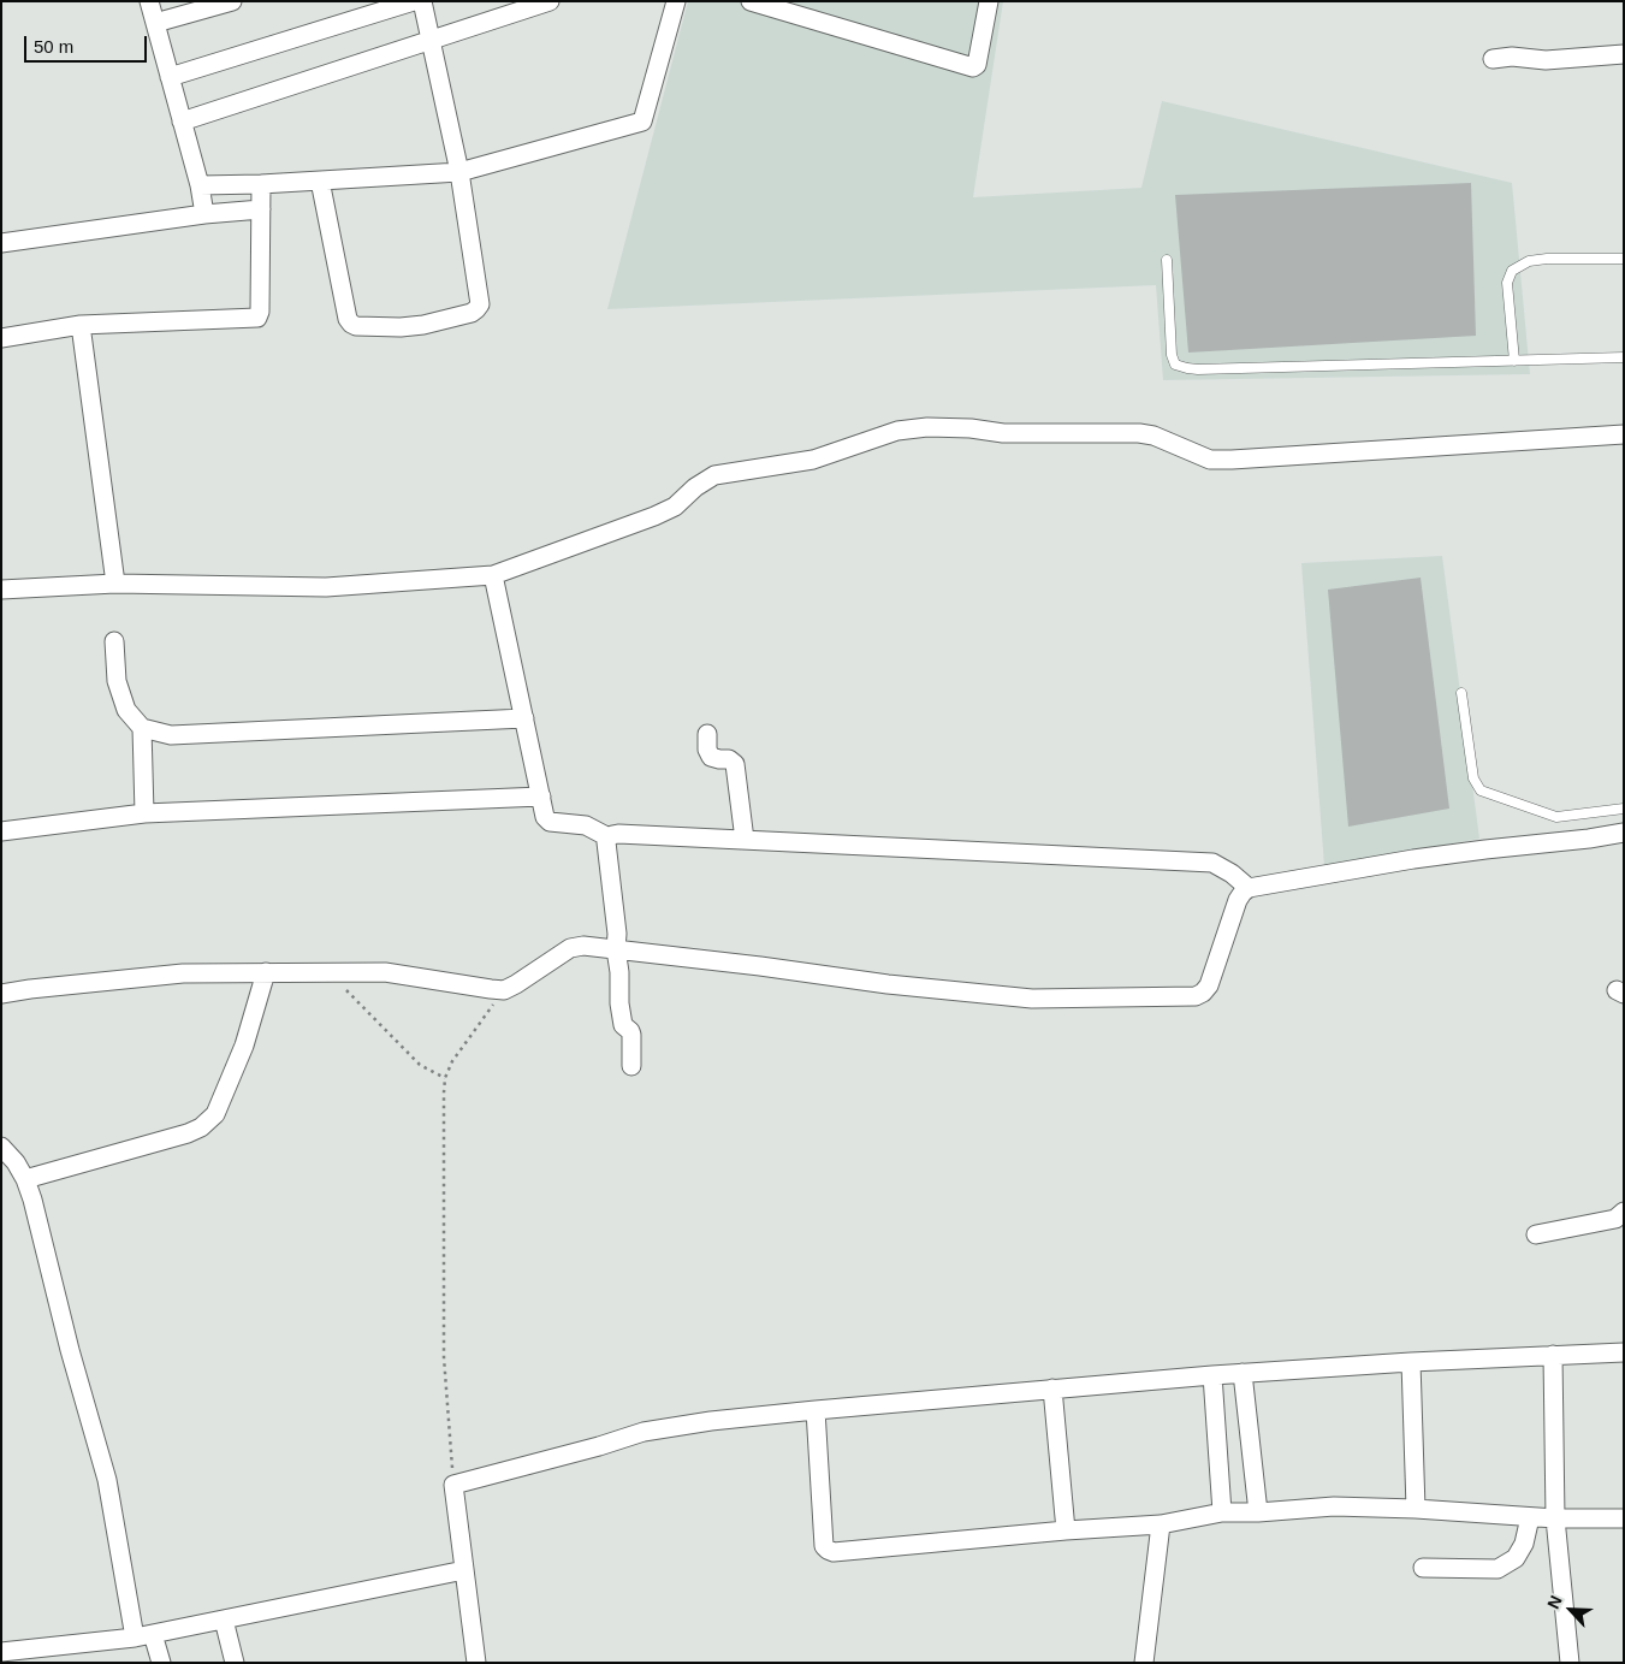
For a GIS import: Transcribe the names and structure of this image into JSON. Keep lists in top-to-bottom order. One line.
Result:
{"scale_bar":"50 m","north":"top left"}
